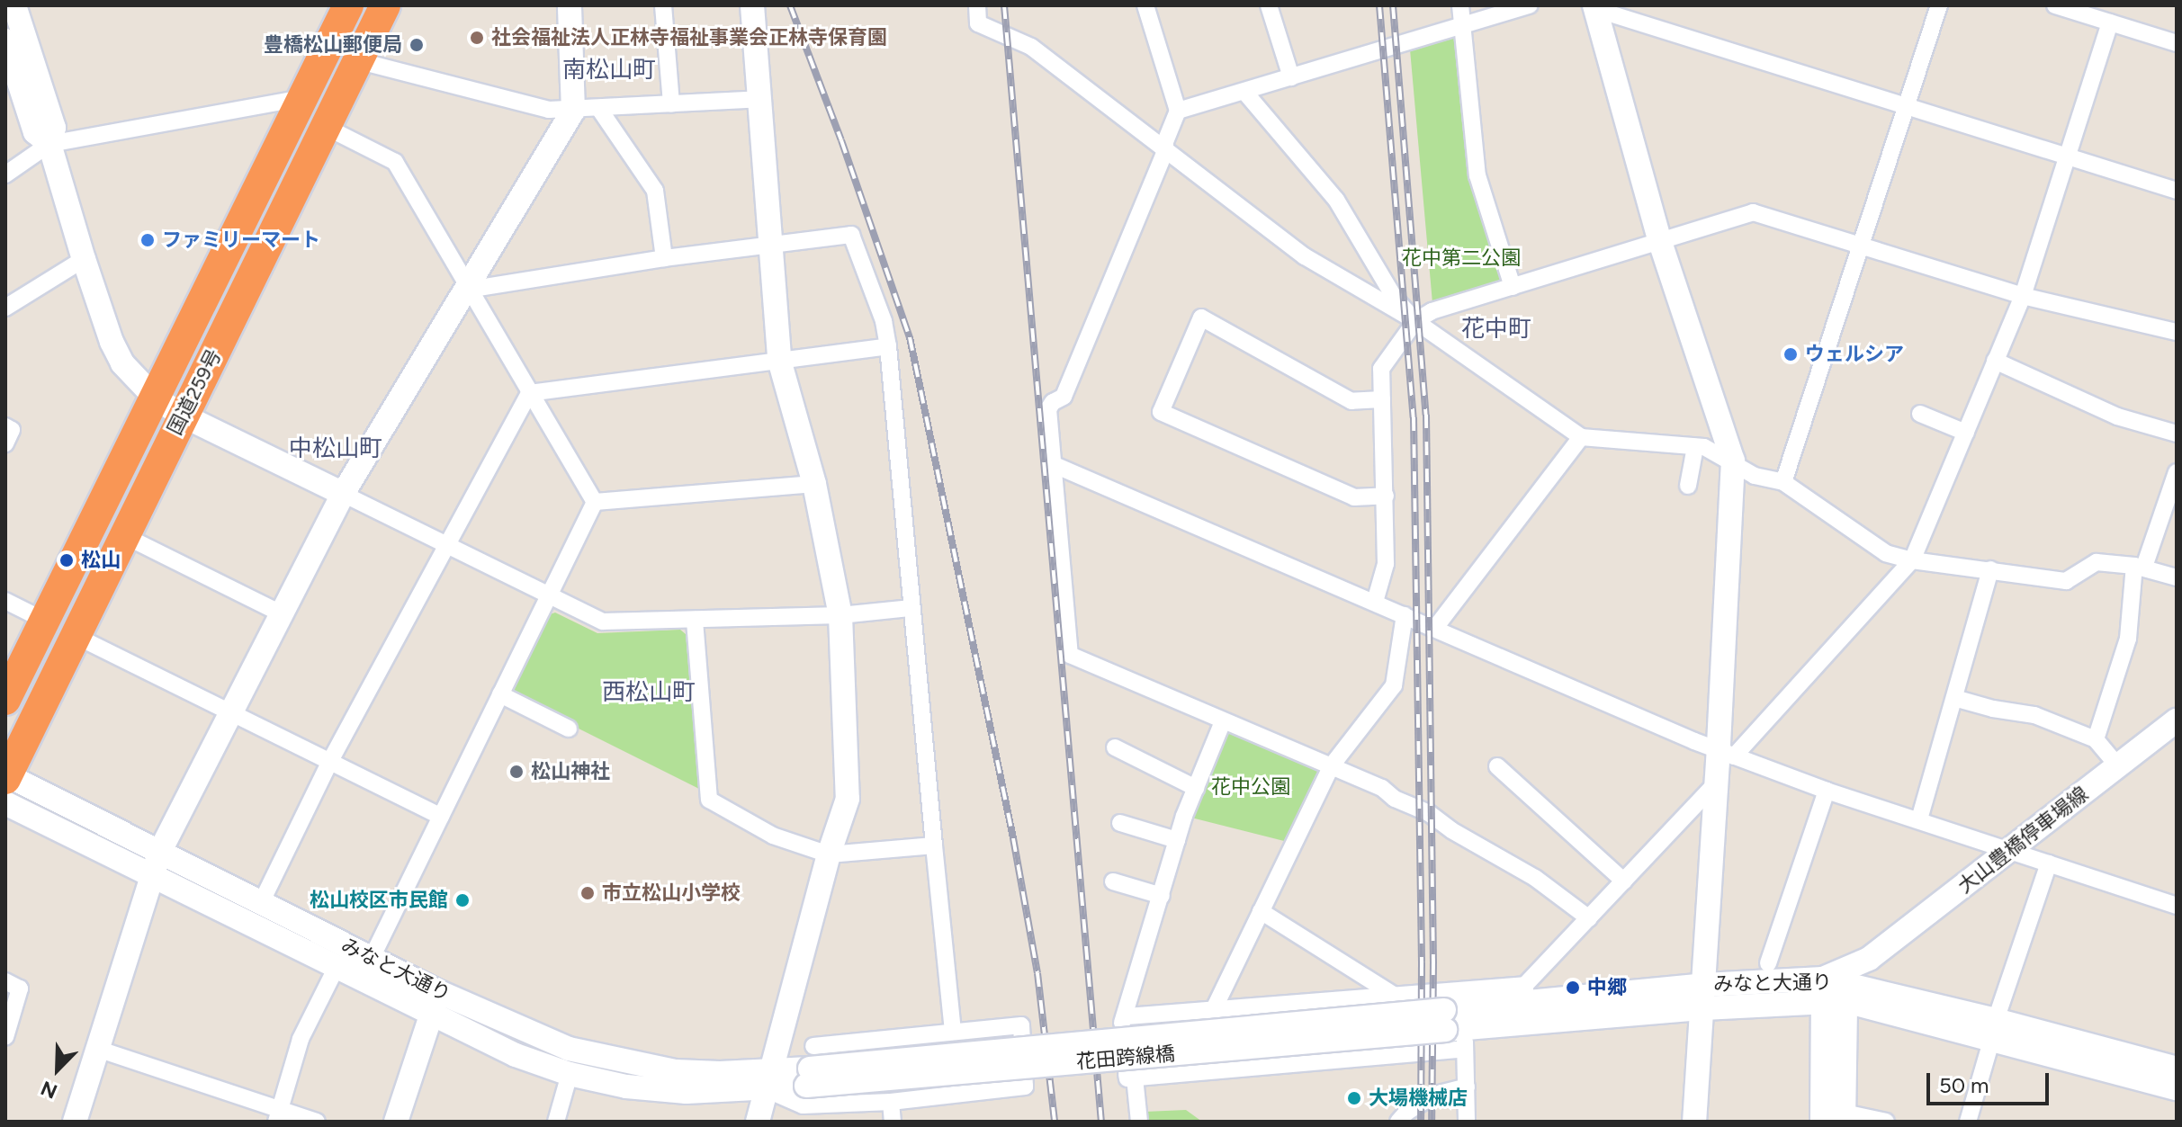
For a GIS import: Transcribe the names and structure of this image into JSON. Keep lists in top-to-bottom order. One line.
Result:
{"streets":{"highway":["国道259号"],"street":["大山豊橋停車場線","みなと大通り","花田跨線橋"]},"crossings":[["国道259号","みなと大通り"],["大山豊橋停車場線","みなと大通り"],["みなと大通り","花田跨線橋"]],"districts":["南松山町","花中町","中松山町","西松山町"],"parks":["花中第二公園","花中公園"],"places":["社会福祉法人正林寺福祉事業会正林寺保育園","豊橋松山郵便局","ファミリーマート","ウェルシア","松山","松山神社","市立松山小学校","松山校区市民館","中郷","大場機械店"],"scale_bar":"50 m","north":"bottom left"}
